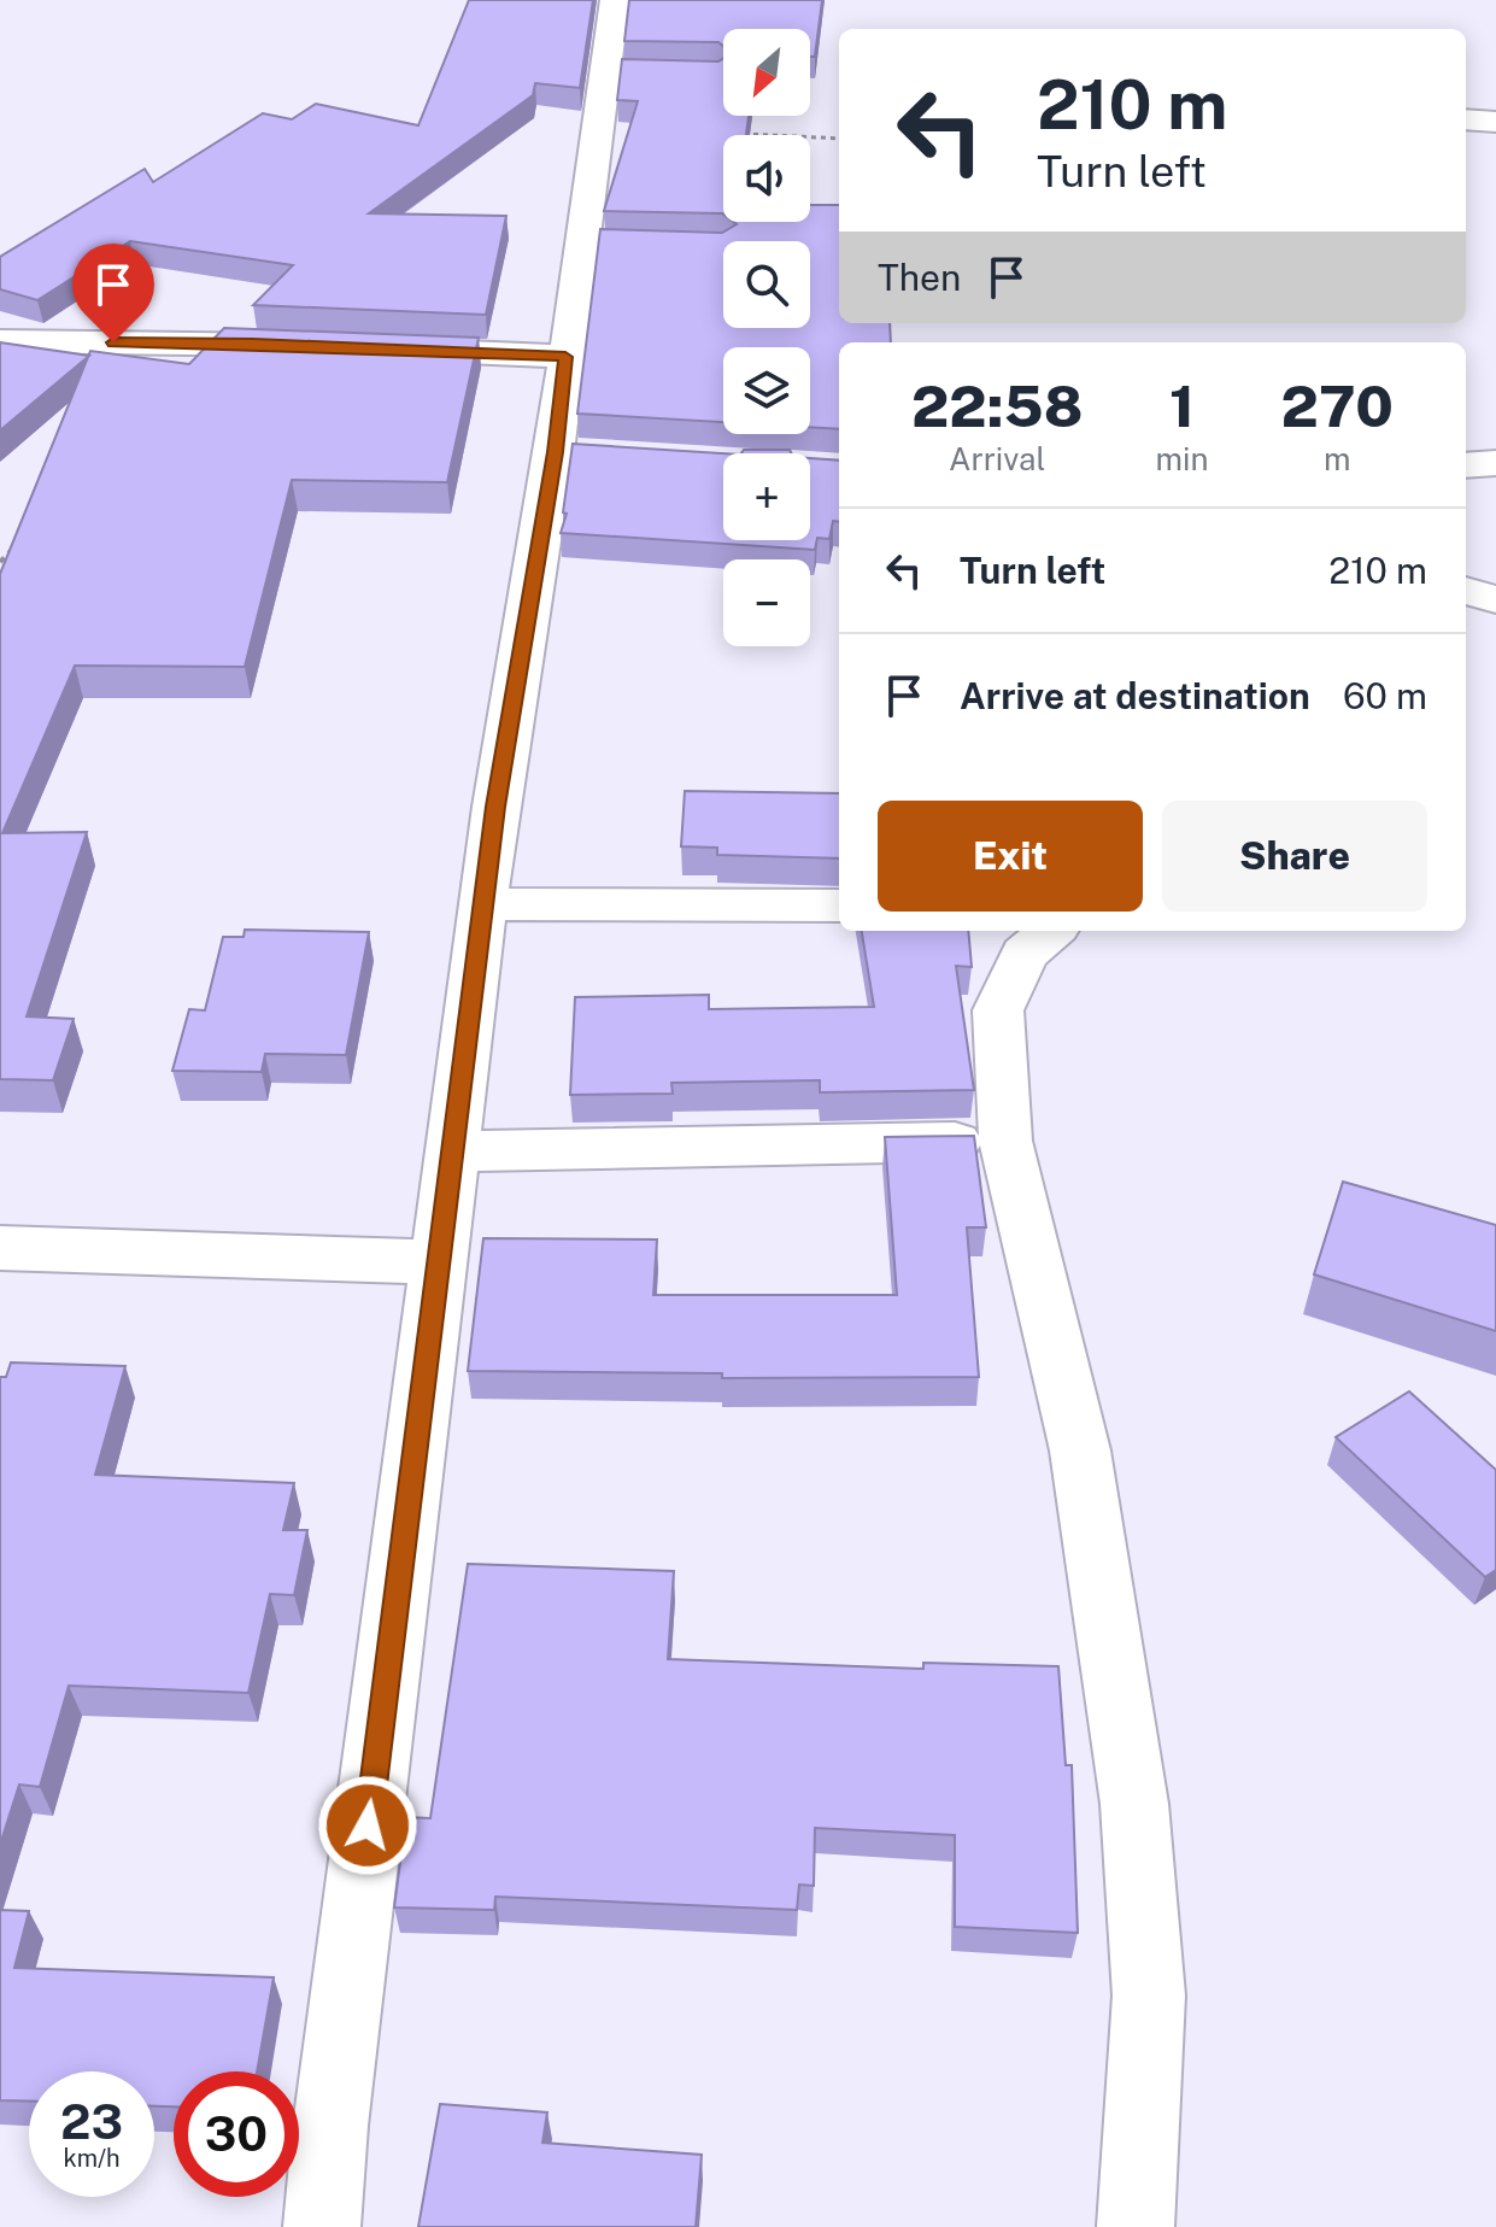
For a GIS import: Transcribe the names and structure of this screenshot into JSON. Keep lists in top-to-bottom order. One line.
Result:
{"north":"bottom left","page":{"map_buttons":["+","−"],"turn":["210 m","Turn left"],"then":"Then","eta":["22:58","Arrival","1","min","270","m"],"list":[{"name":"Turn left","value":"210 m"},{"name":"Arrive at destination","value":"60 m"}],"buttons":["Exit","Share"],"speed":"23 km/h","limit":"30"}}
